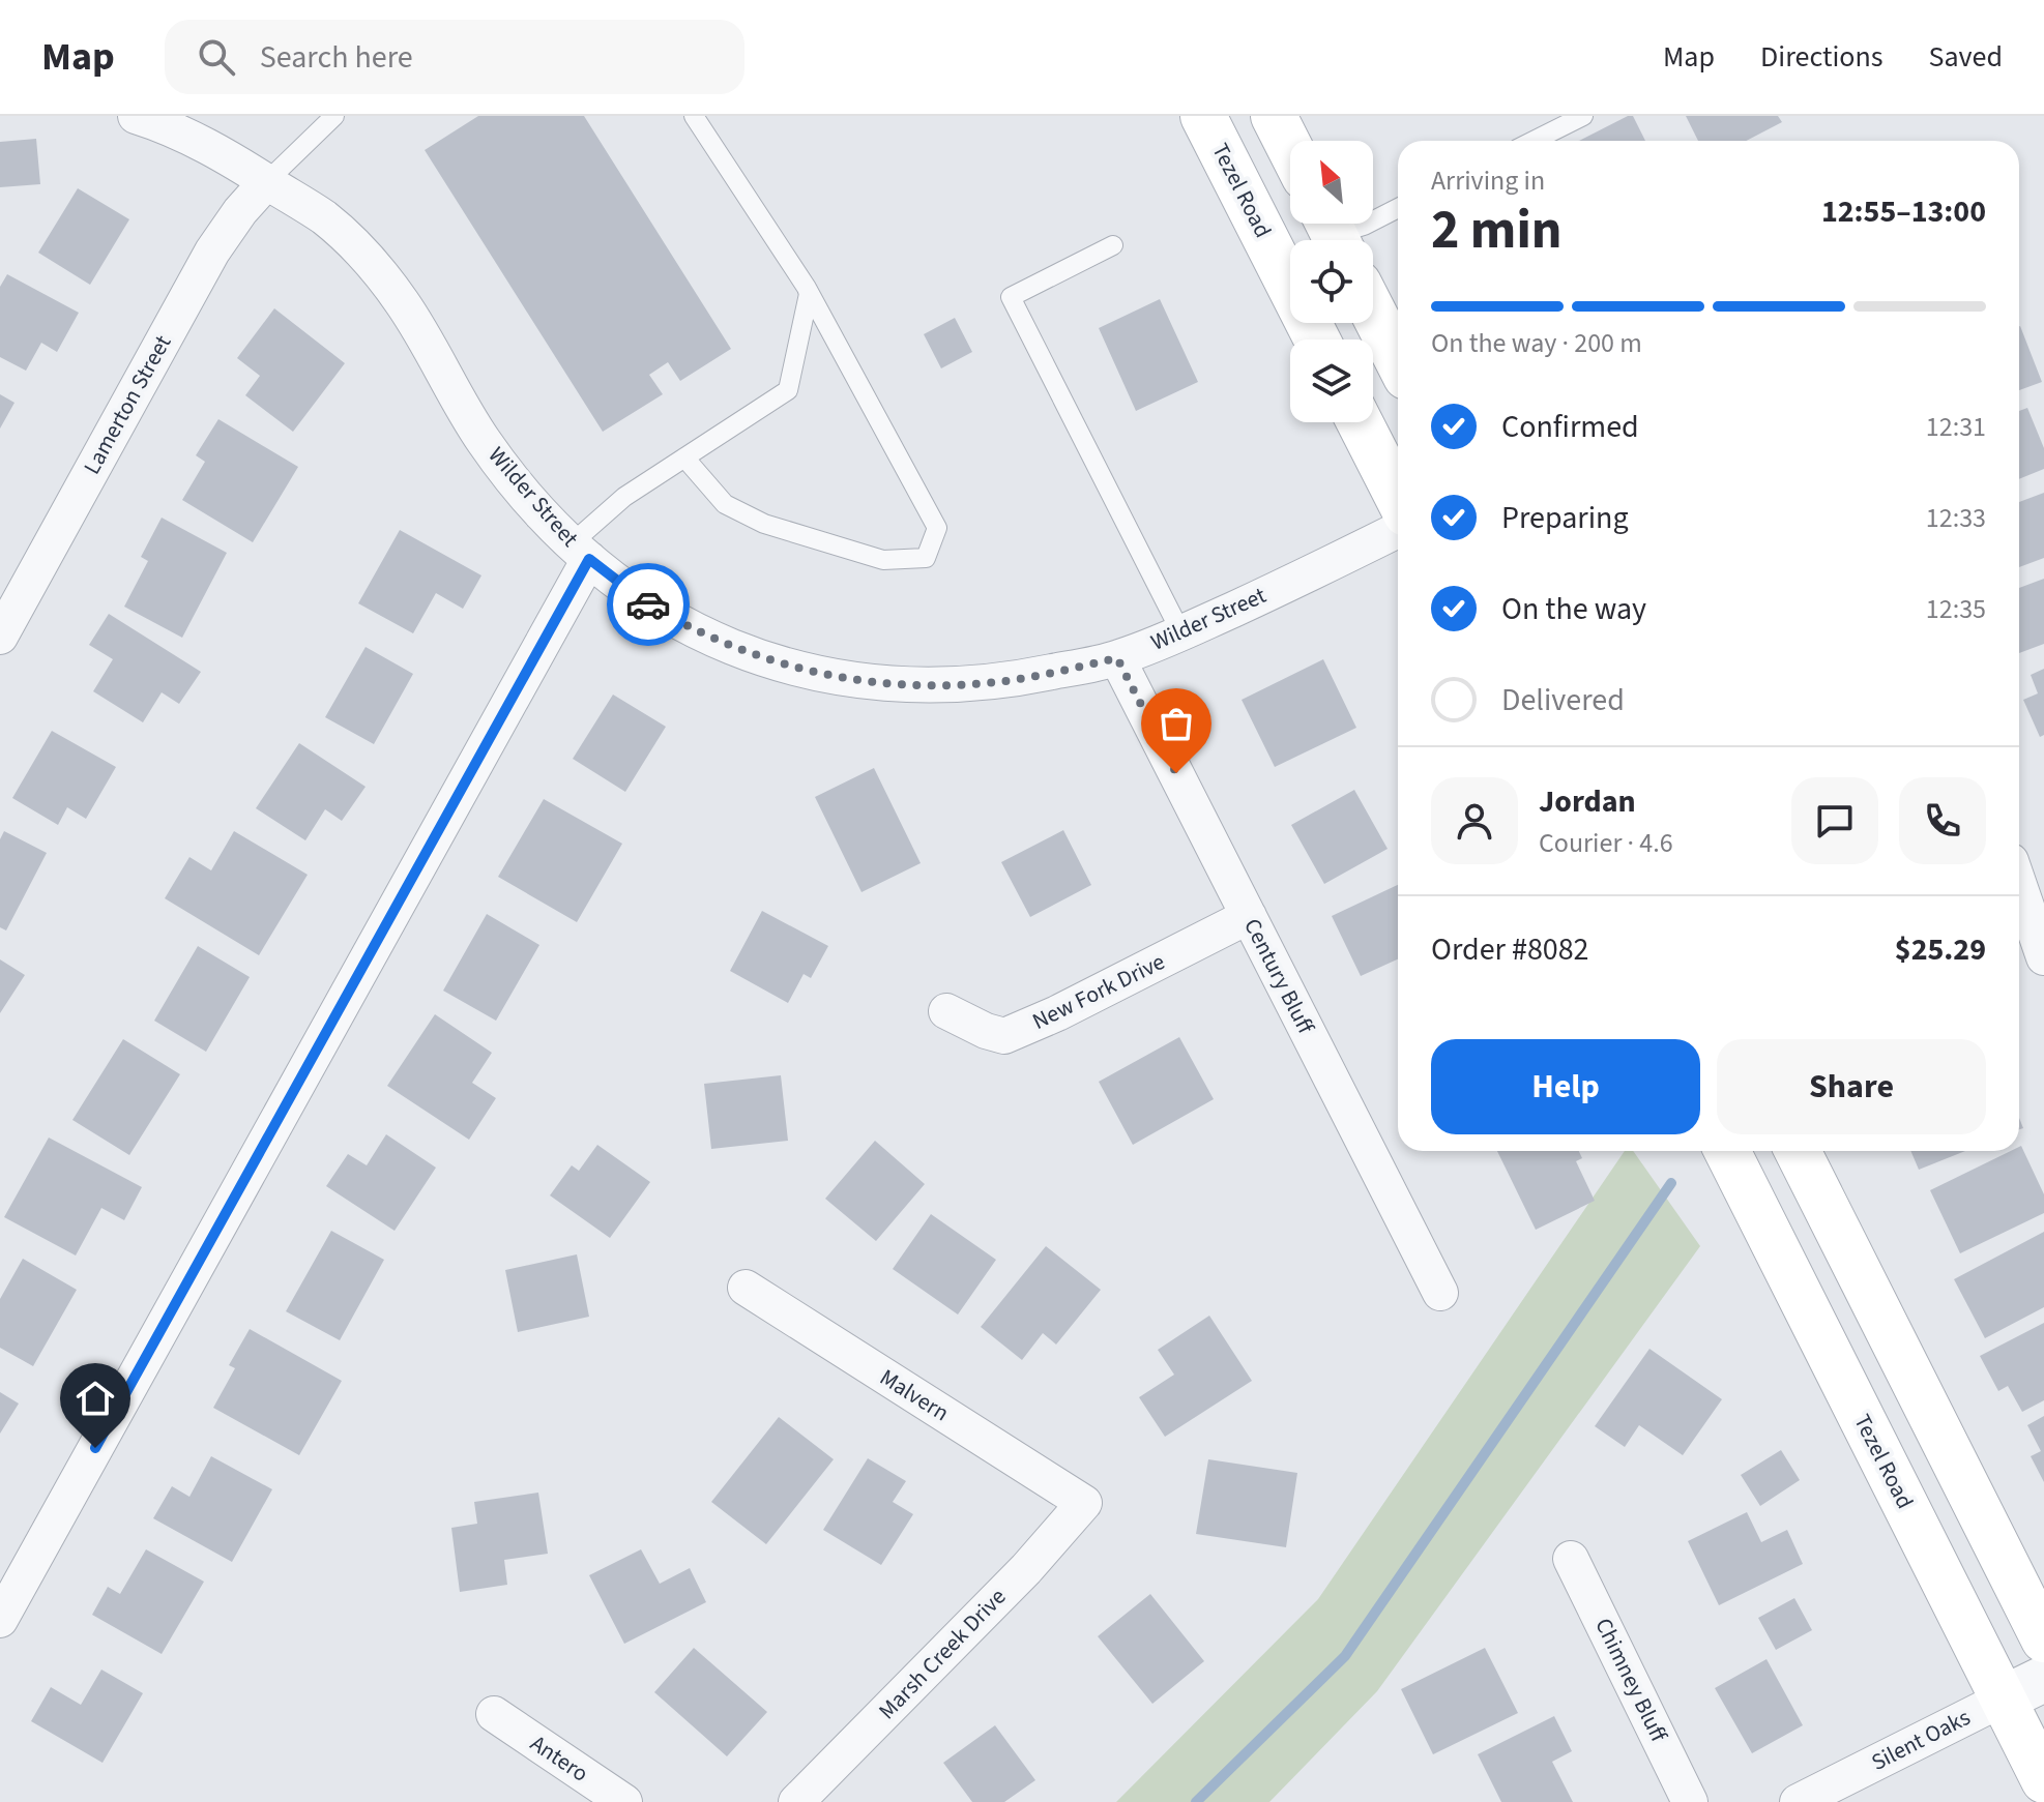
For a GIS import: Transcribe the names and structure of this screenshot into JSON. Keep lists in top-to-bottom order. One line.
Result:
{"streets":{"main road":["Tezel Road"],"street":["Lamerton Street","Wilder Street","Century Bluff","New Fork Drive","Malvern","Marsh Creek Drive","Chimney Bluff","Silent Oaks","Antero"]},"crossings":[["Tezel Road","Silent Oaks"],["Lamerton Street","Wilder Street"],["Wilder Street","Century Bluff"],["Century Bluff","New Fork Drive"],["Malvern","Marsh Creek Drive"]],"north":"top left","page":{"header":"Map","search":"Search here","nav":["Map","Directions","Saved"],"heading":["2 min","Arriving in","12:55–13:00"],"panel":["Jordan","Courier · 4.6","Order #8082","$25.29"],"bar":"On the way · 200 m","list":[["Confirmed","12:31"],["Preparing","12:33"],["On the way","12:35"],"Delivered"],"buttons":["Help","Share"]}}
